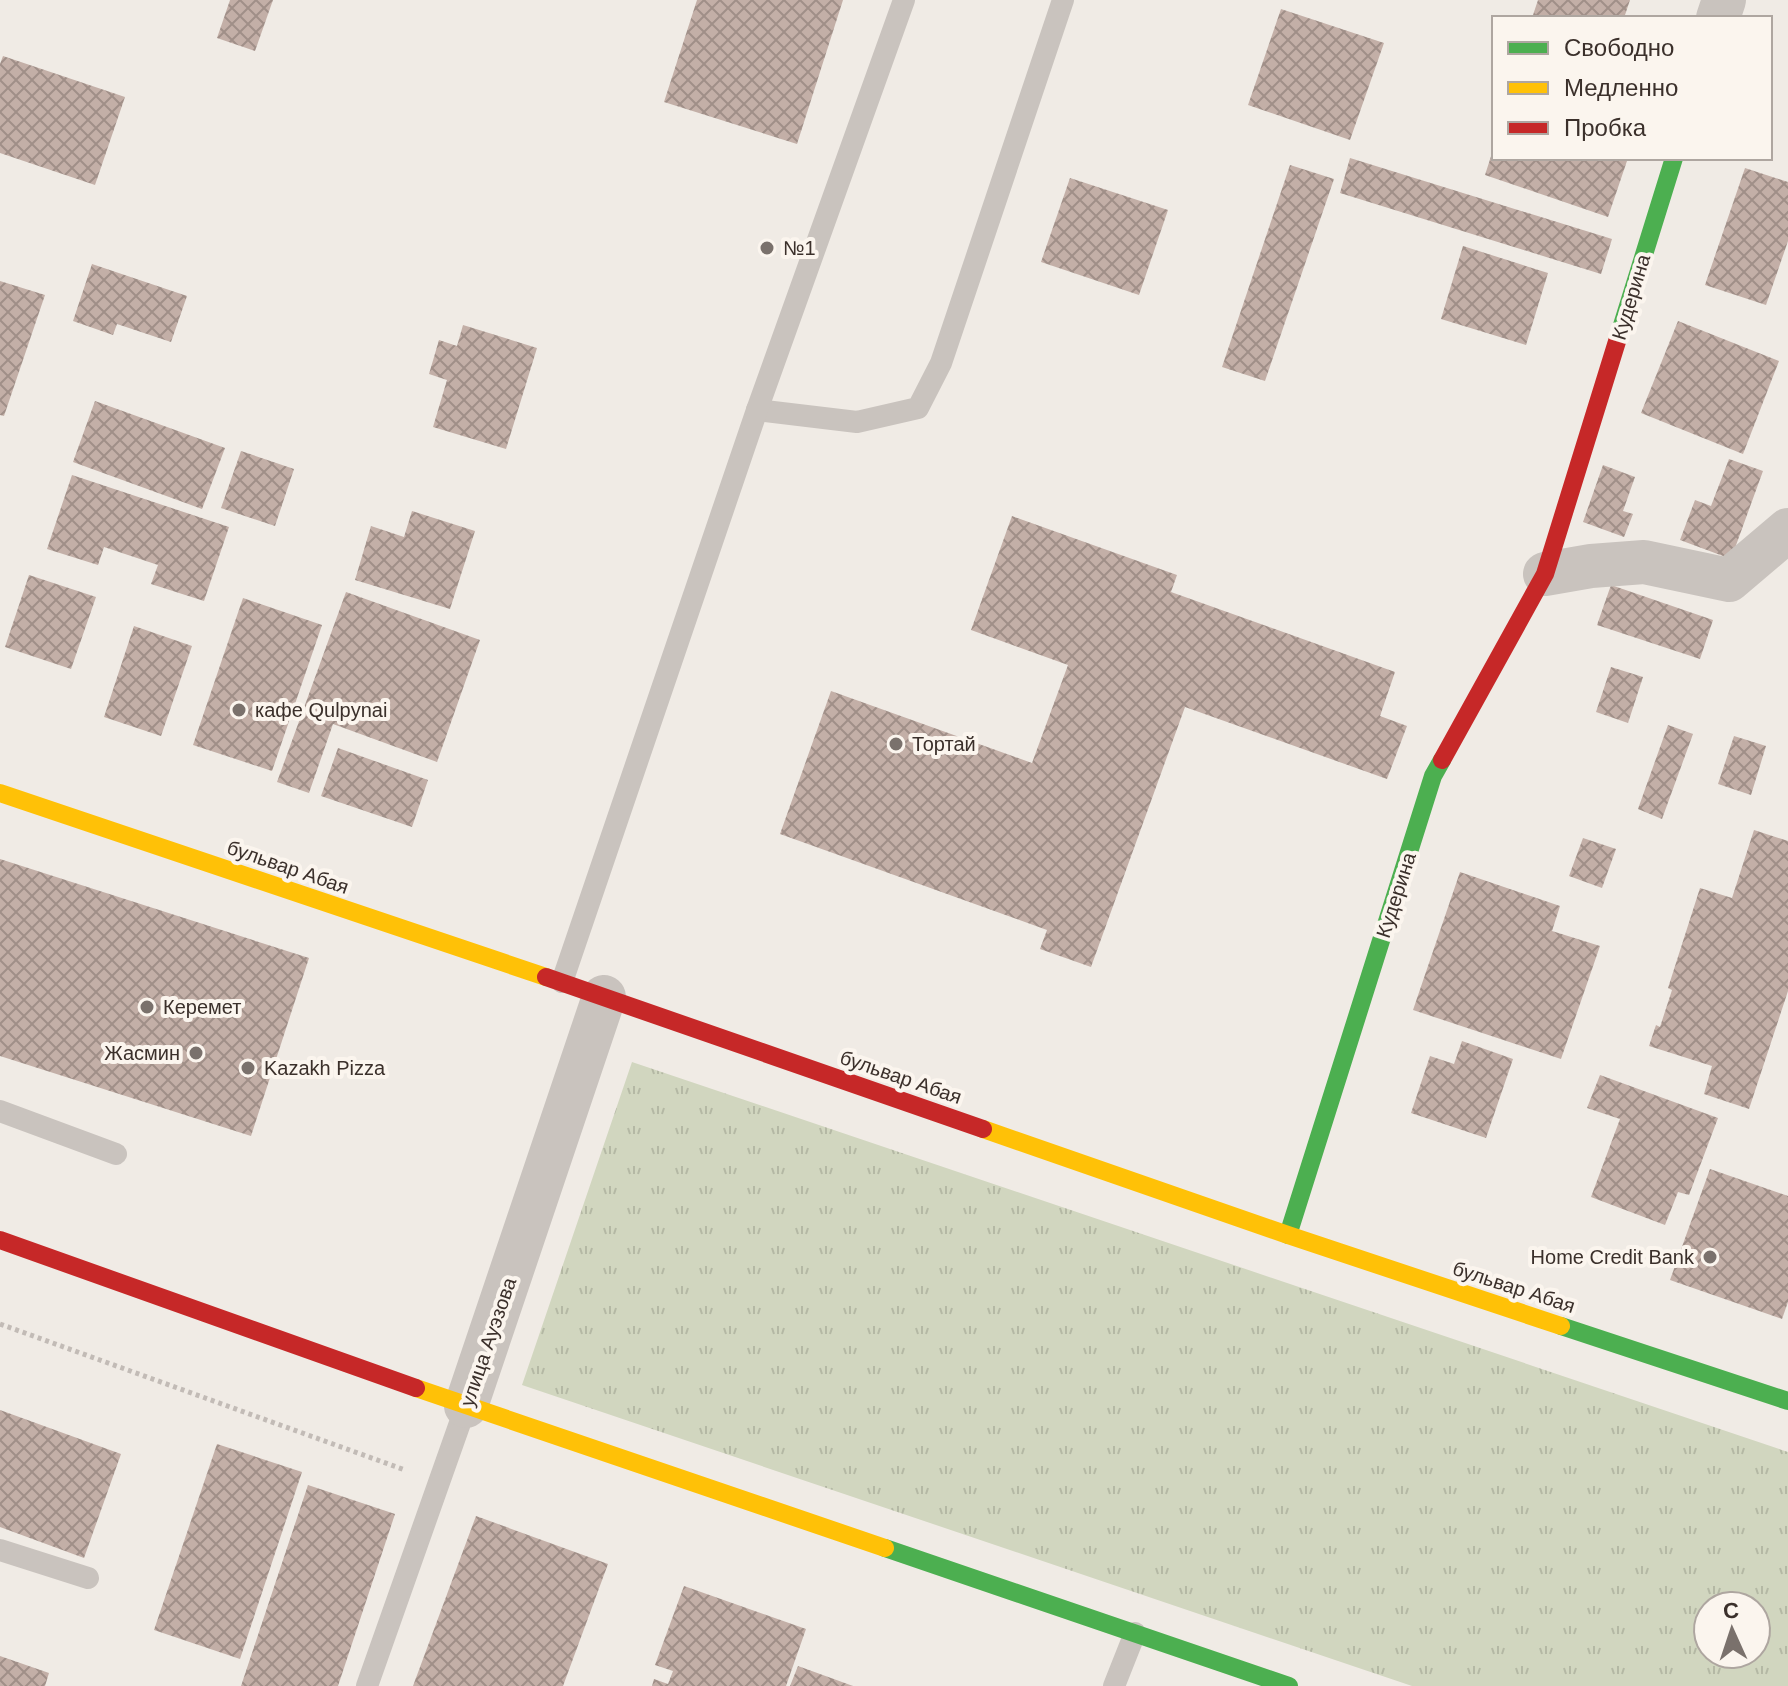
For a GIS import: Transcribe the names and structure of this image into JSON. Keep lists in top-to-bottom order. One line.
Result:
{"streets":{"main road":["Кудерина","бульвар Абая"],"street":["улица Ауэзова"]},"crossings":[["Кудерина","бульвар Абая"],["бульвар Абая","улица Ауэзова"]],"places":["№1","кафе Qulpynai","Тортай","Керемет","Жасмин","Kazakh Pizza","Home Credit Bank"],"legend":["Свободно","Медленно","Пробка"],"north":"top"}
